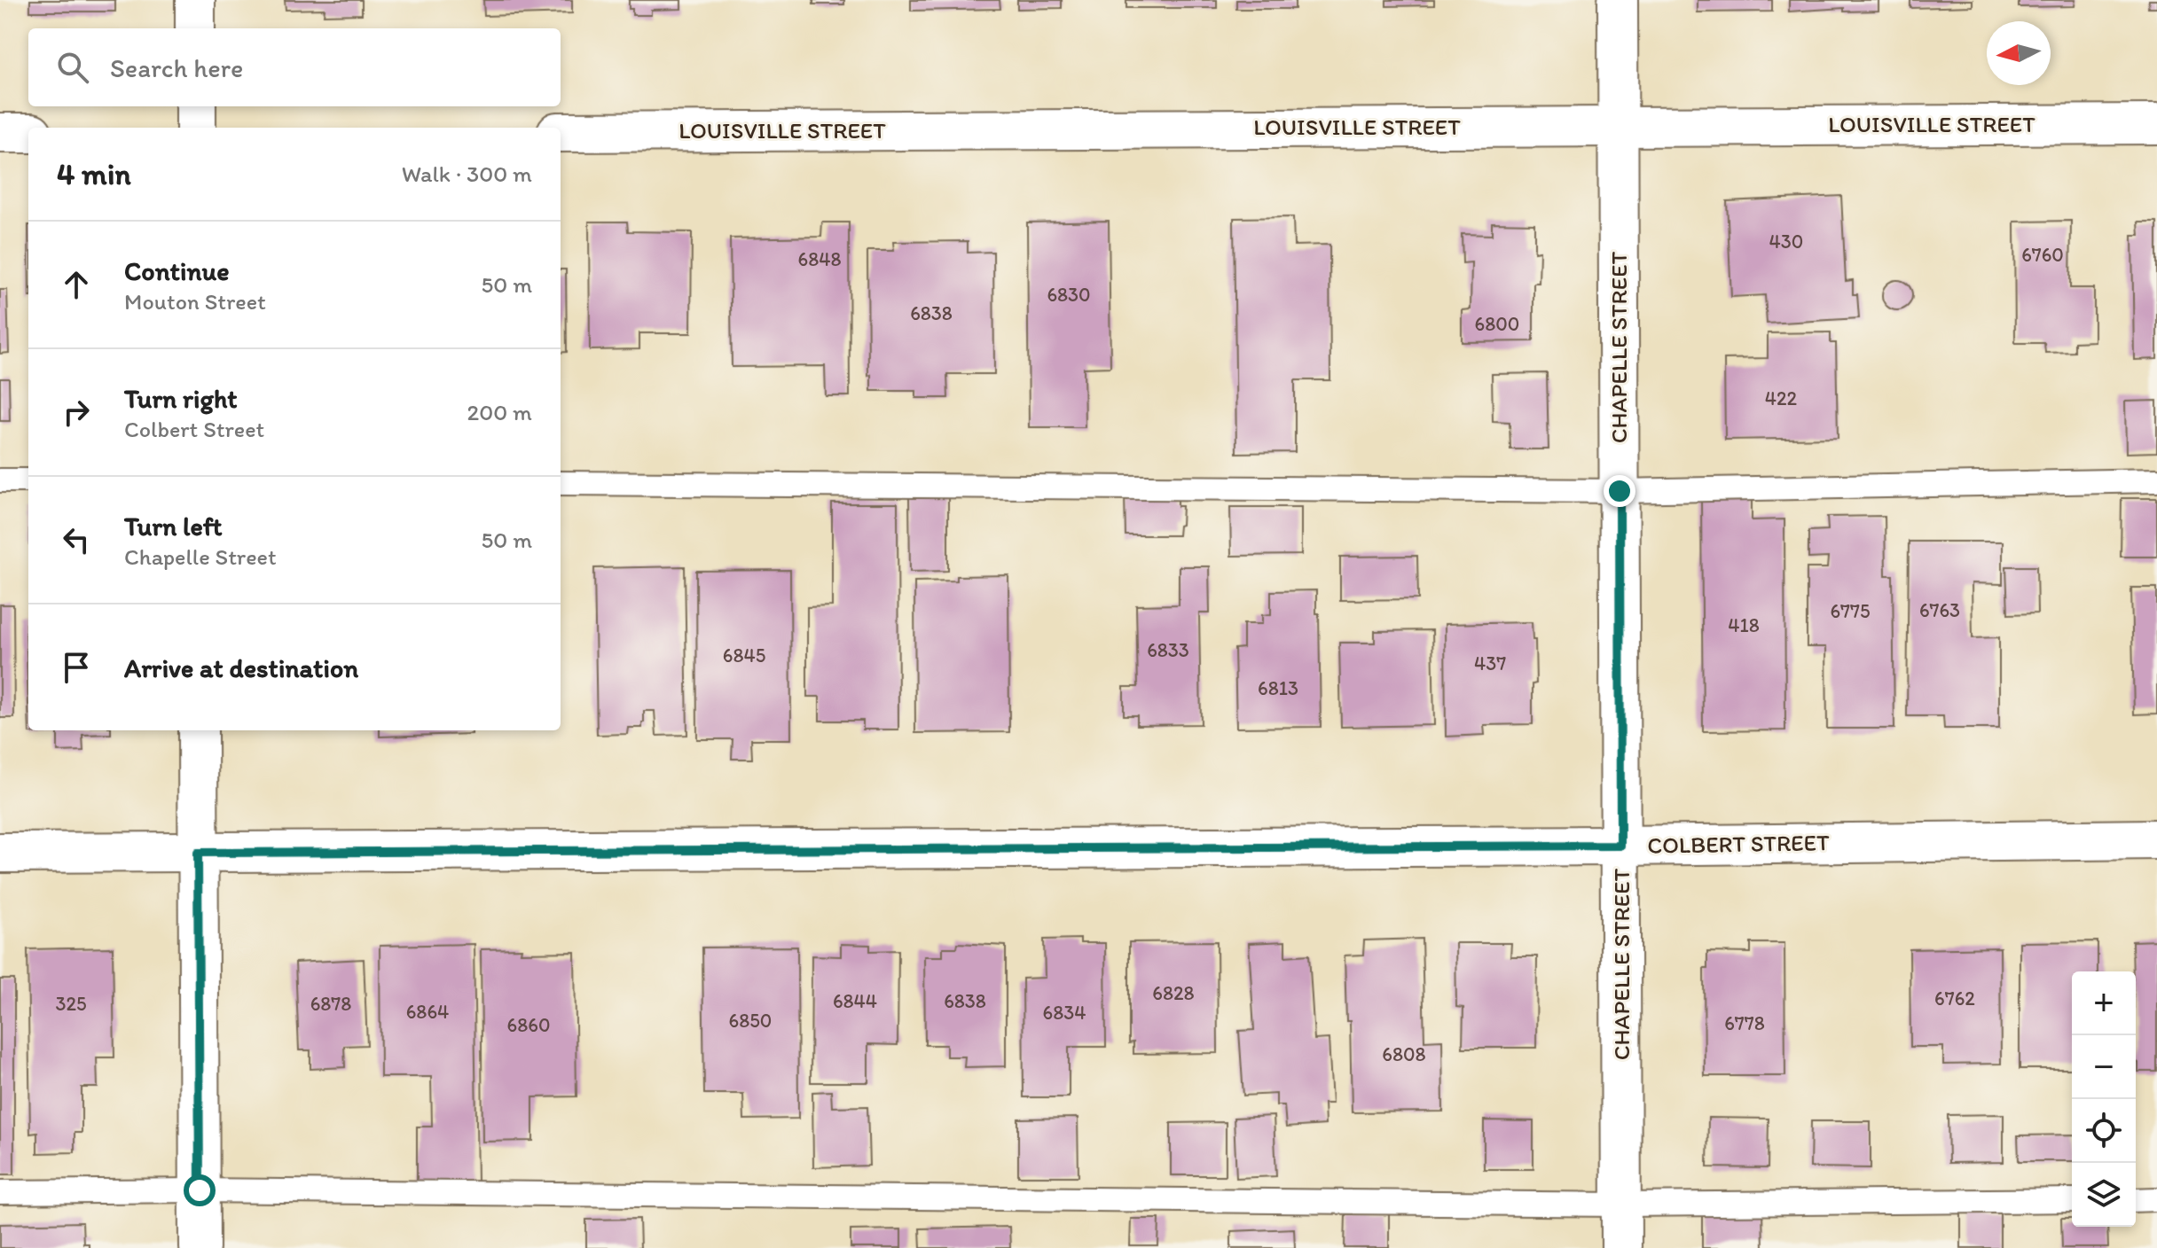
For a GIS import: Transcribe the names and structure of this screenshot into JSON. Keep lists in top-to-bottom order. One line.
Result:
{"streets":{"street":["LOUISVILLE STREET","CHAPELLE STREET","COLBERT STREET"]},"crossings":[["LOUISVILLE STREET","CHAPELLE STREET"],["CHAPELLE STREET","COLBERT STREET"]],"house_numbers":["430","6760","6848","6830","6838","6800","422","6763","6775","418","6833","6845","437","6813","6828","6762","6844","6838","325","6878","6864","6834","6850","6778","6860","6808"],"north":"left","page":{"search":"Search here","heading":["4 min","Walk · 300 m"],"list":[["Continue","Mouton Street","50 m"],["Turn right","Colbert Street","200 m"],["Turn left","Chapelle Street","50 m"],"Arrive at destination"],"map_buttons":["+","−"]}}
